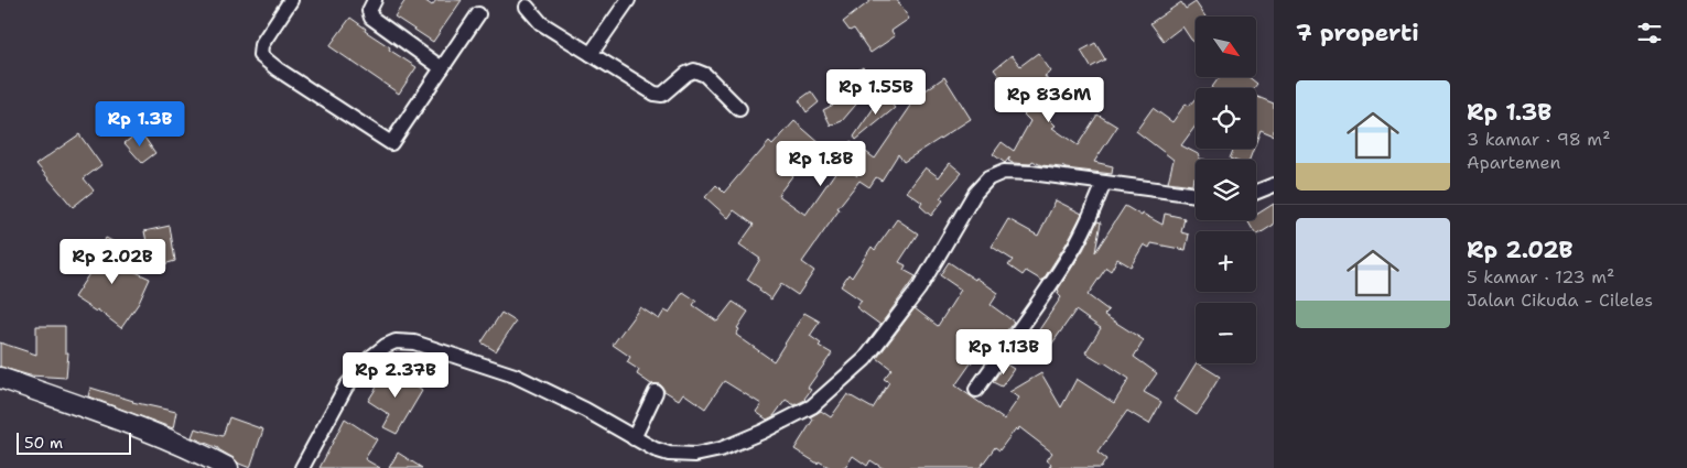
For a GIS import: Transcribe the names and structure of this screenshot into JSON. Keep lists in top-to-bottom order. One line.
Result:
{"scale_bar":"50 m","north":"bottom right","page":{"heading":"7 properti","map_buttons":["+","−"],"list":[{"name":"Rp 1.3B","note":"3 kamar · 98 m² · Apartemen"},{"name":"Rp 2.02B","note":"5 kamar · 123 m² · Jalan Cikuda - Cileles"}],"price":["Rp 1.55B","Rp 836M","Rp 1.3B","Rp 1.8B","Rp 2.02B","Rp 1.13B","Rp 2.37B"],"scale":"50 m"}}
